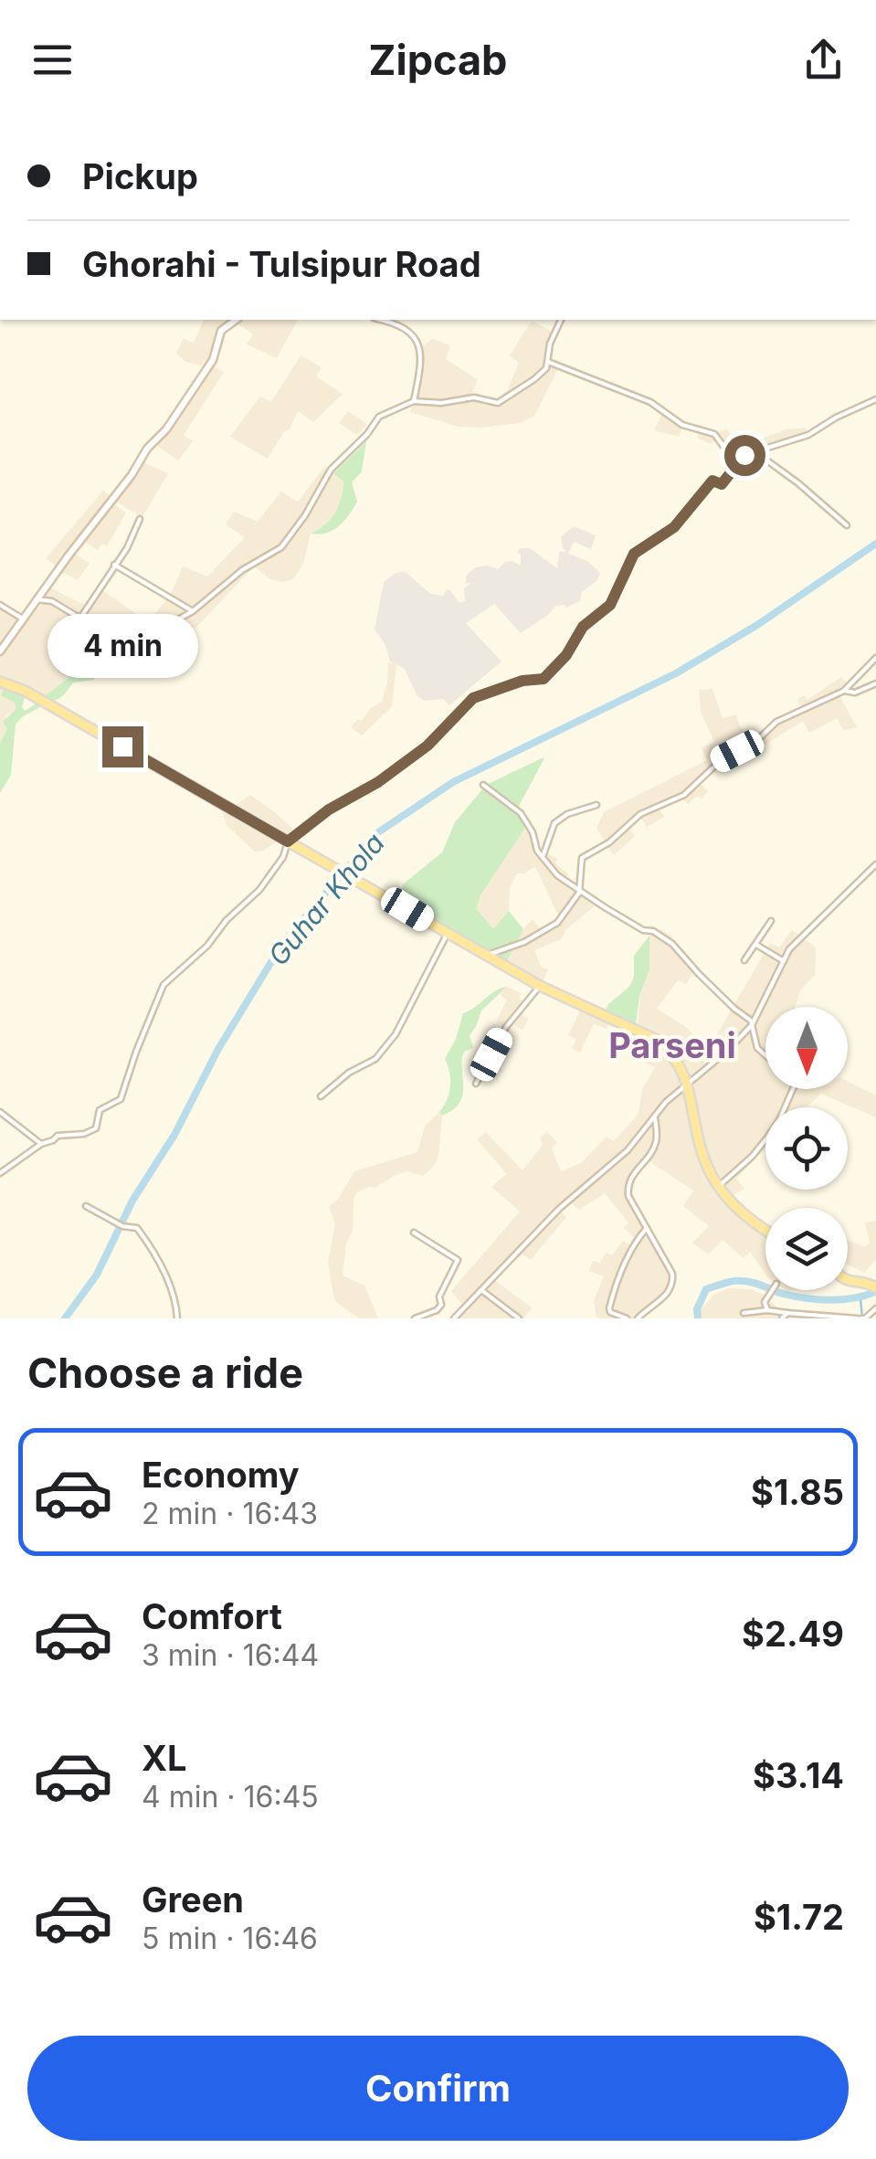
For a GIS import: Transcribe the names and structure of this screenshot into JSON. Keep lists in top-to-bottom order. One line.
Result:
{"districts":["Parseni"],"water":["Guhar Khola"],"north":"bottom","page":{"header":"Zipcab","banner":["Pickup","Ghorahi - Tulsipur Road"],"bubble":"4 min","heading":"Choose a ride","list":[{"name":"Economy","note":"2 min · 16:43","value":"$1.85"},{"name":"Comfort","note":"3 min · 16:44","value":"$2.49"},{"name":"XL","note":"4 min · 16:45","value":"$3.14"},{"name":"Green","note":"5 min · 16:46","value":"$1.72"}],"buttons":"Confirm"}}
